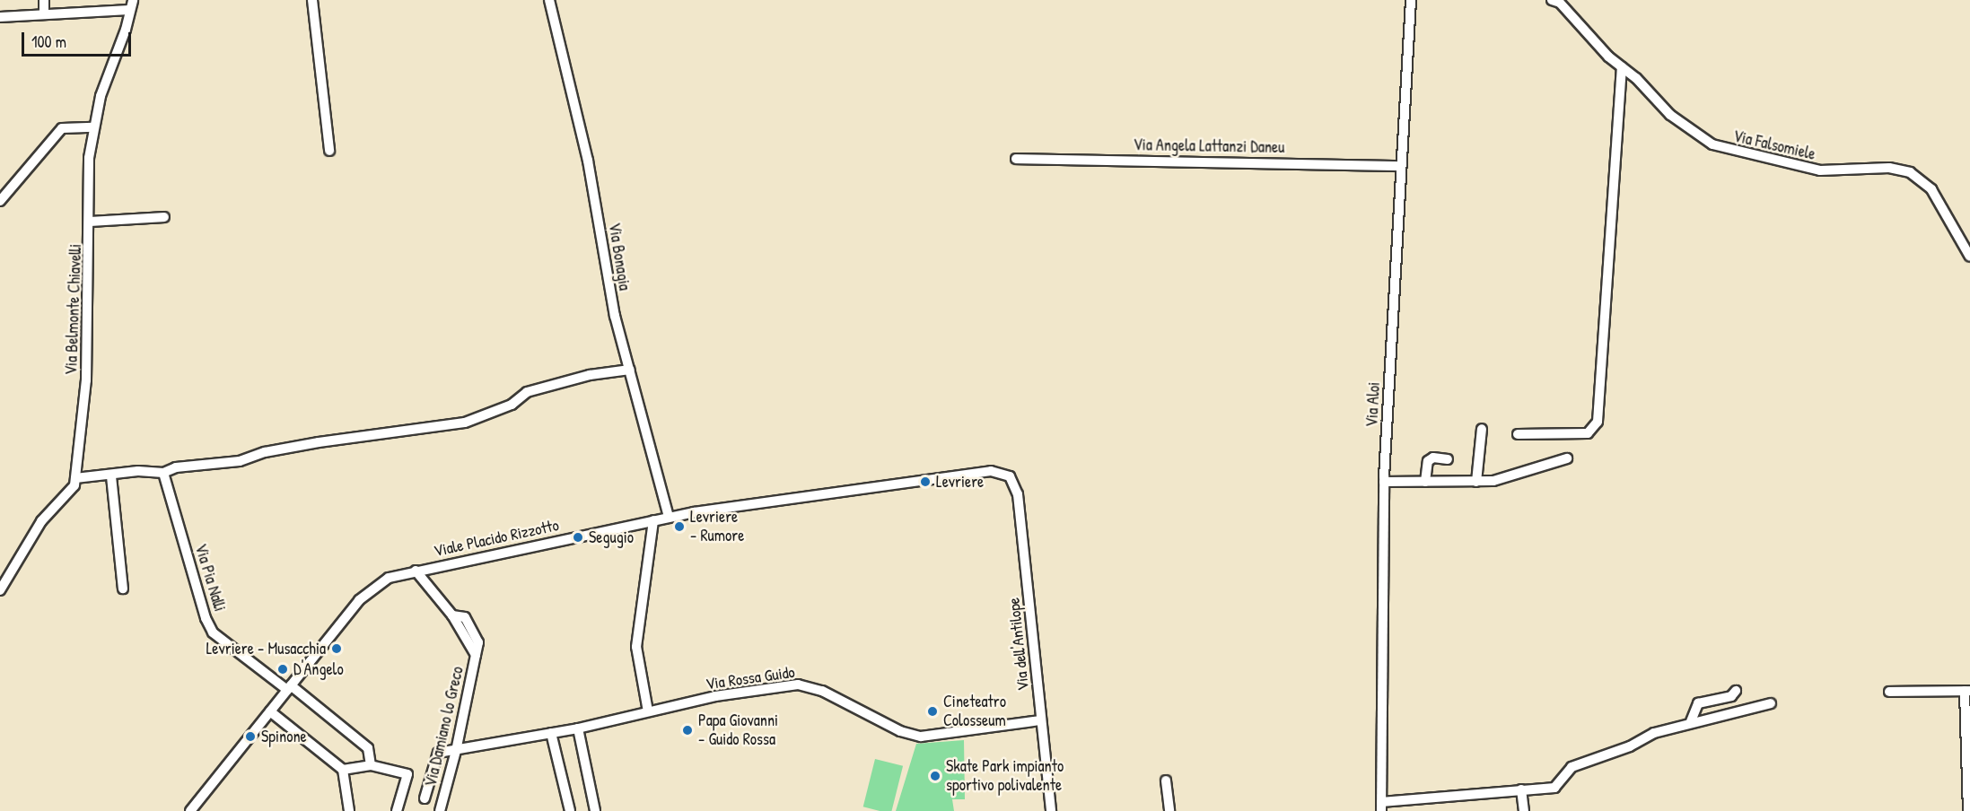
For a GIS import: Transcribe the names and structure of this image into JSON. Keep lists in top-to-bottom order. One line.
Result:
{"streets":{"street":["Via Falsomiele","Via Angela Lattanzi Daneu","Via Bonagia","Via Belmonte Chiavelli","Via Aloi","Viale Placido Rizzotto","Via Pia Nalli","Via dell'Antilope","Via Rossa Guido","Via Damiano lo Greco"]},"crossings":[["Via Angela Lattanzi Daneu","Via Aloi"],["Via Bonagia","Viale Placido Rizzotto"],["Viale Placido Rizzotto","Via Pia Nalli"],["Viale Placido Rizzotto","Via dell'Antilope"],["Viale Placido Rizzotto","Via Damiano lo Greco"],["Via dell'Antilope","Via Rossa Guido"],["Via Rossa Guido","Via Damiano lo Greco"]],"places":["Levriere","Levriere - Rumore","Segugio","Levriere - Musacchia","D'Angelo","Cineteatro Colosseum","Papa Giovanni - Guido Rossa","Spinone","Skate Park impianto sportivo polivalente"],"scale_bar":"100 m"}
